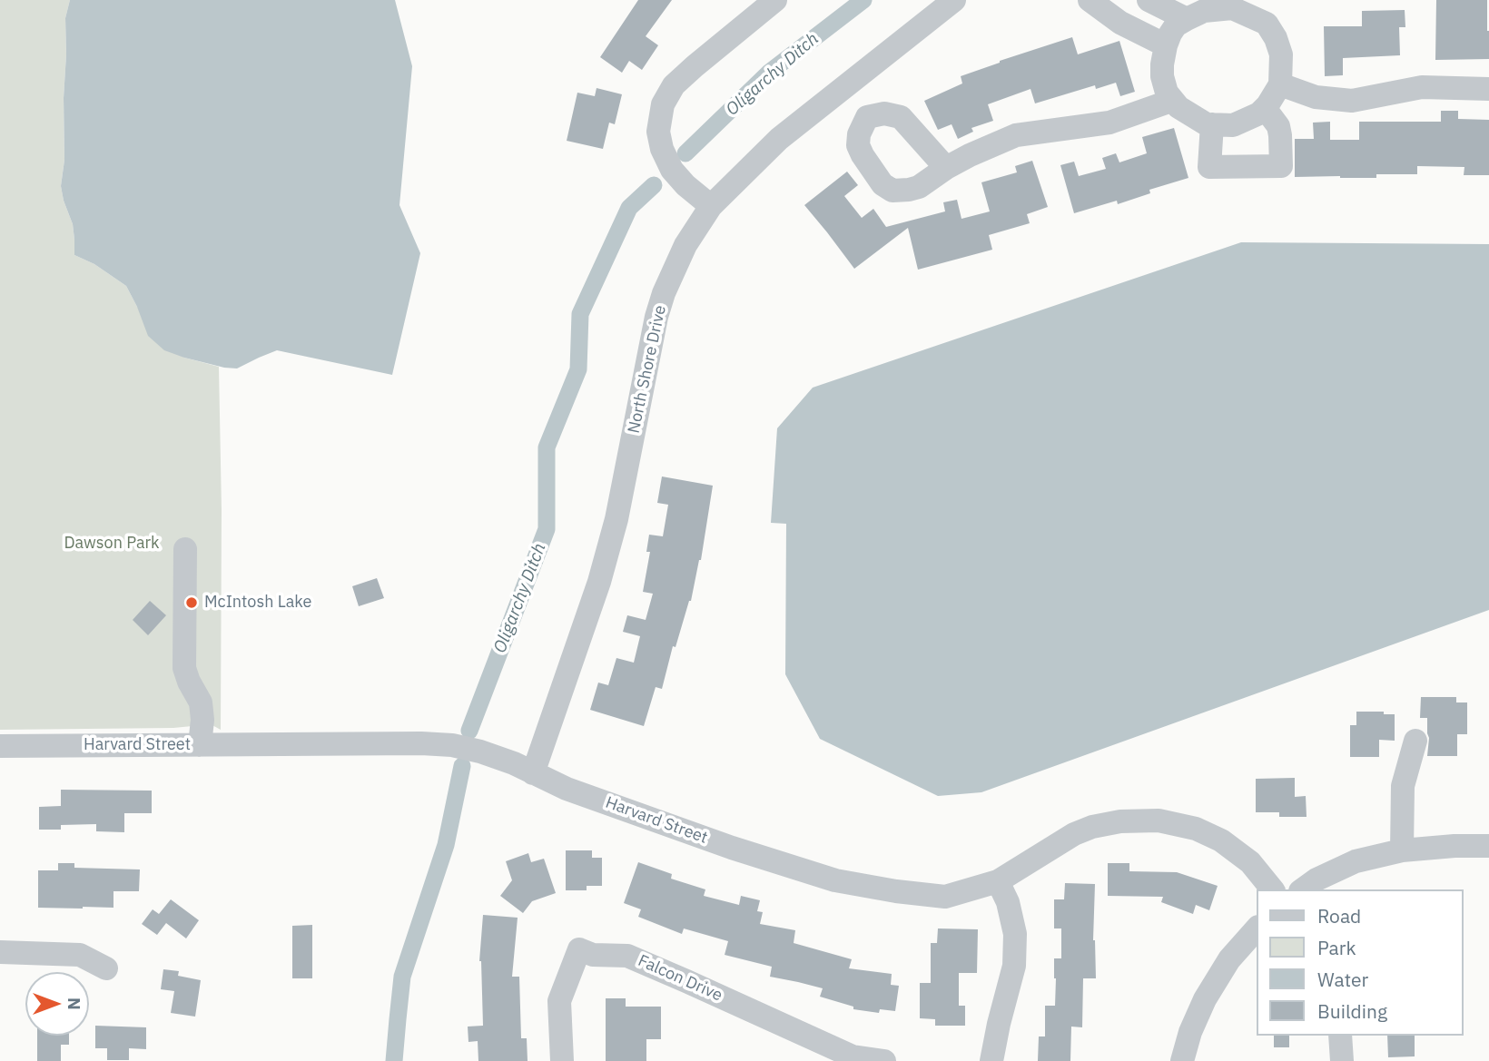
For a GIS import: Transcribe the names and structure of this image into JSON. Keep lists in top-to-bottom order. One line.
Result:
{"streets":{"street":["North Shore Drive","Harvard Street","Falcon Drive"]},"crossings":[["North Shore Drive","Harvard Street"]],"water":["Oligarchy Ditch"],"parks":["Dawson Park"],"places":["McIntosh Lake"],"legend":["Road","Park","Water","Building"],"north":"right"}
